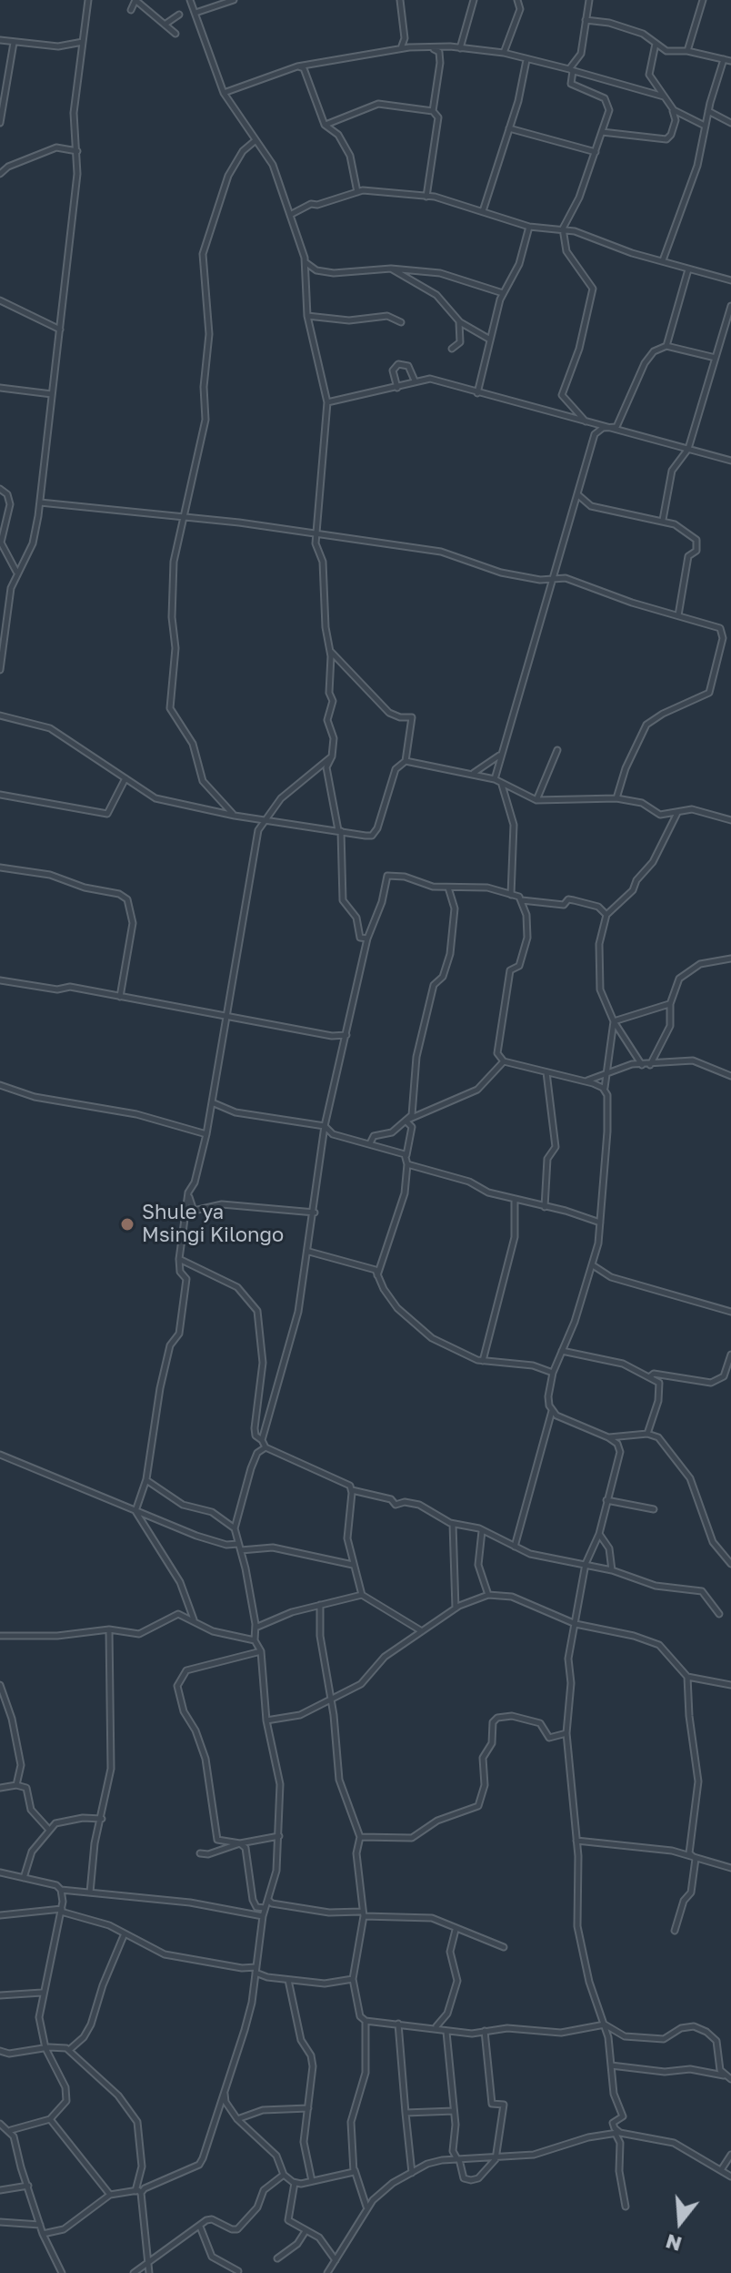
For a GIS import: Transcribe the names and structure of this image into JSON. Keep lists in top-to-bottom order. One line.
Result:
{"places":["Shule ya Msingi Kilongo"],"north":"bottom"}
